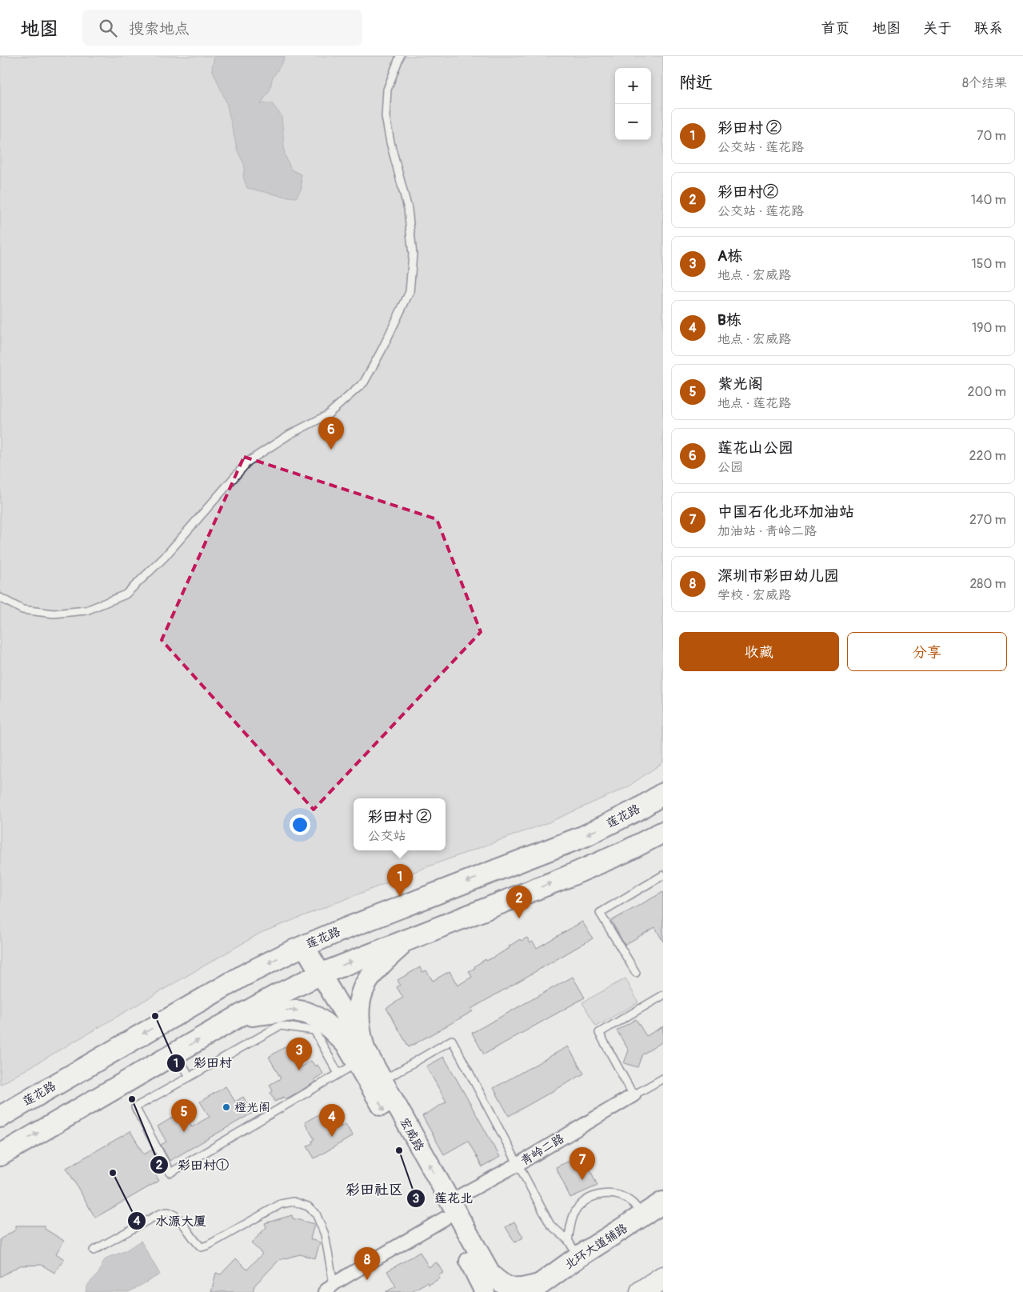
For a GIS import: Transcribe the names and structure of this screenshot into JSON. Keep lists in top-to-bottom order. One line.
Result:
{"streets":{"main road":["莲花路","北环大道辅路"],"street":["宏威路","青岭二路"]},"crossings":[["莲花路","宏威路"],["宏威路","青岭二路"],["宏威路","北环大道辅路"]],"districts":["彩田社区"],"places":["彩田村","彩田村①","橙光阁","莲花北","水源大厦"],"page":{"header":"地图","search":"搜索地点","nav":["首页","地图","关于","联系"],"heading":["附近","8个结果"],"map_buttons":["+","−"],"list":[{"mark":"1","name":"彩田村 ②","note":"公交站 · 莲花路","value":"70 m"},{"mark":"2","name":"彩田村②","note":"公交站 · 莲花路","value":"140 m"},{"mark":"3","name":"A栋","note":"地点 · 宏威路","value":"150 m"},{"mark":"4","name":"B栋","note":"地点 · 宏威路","value":"190 m"},{"mark":"5","name":"紫光阁","note":"地点 · 莲花路","value":"200 m"},{"mark":"6","name":"莲花山公园","note":"公园","value":"220 m"},{"mark":"7","name":"中国石化北环加油站","note":"加油站 · 青岭二路","value":"270 m"},{"mark":"8","name":"深圳市彩田幼儿园","note":"学校 · 宏威路","value":"280 m"}],"pins":["6","1","2","3","5","4","7","8"],"buttons":["收藏","分享"],"popup":["彩田村 ②","公交站"]}}
